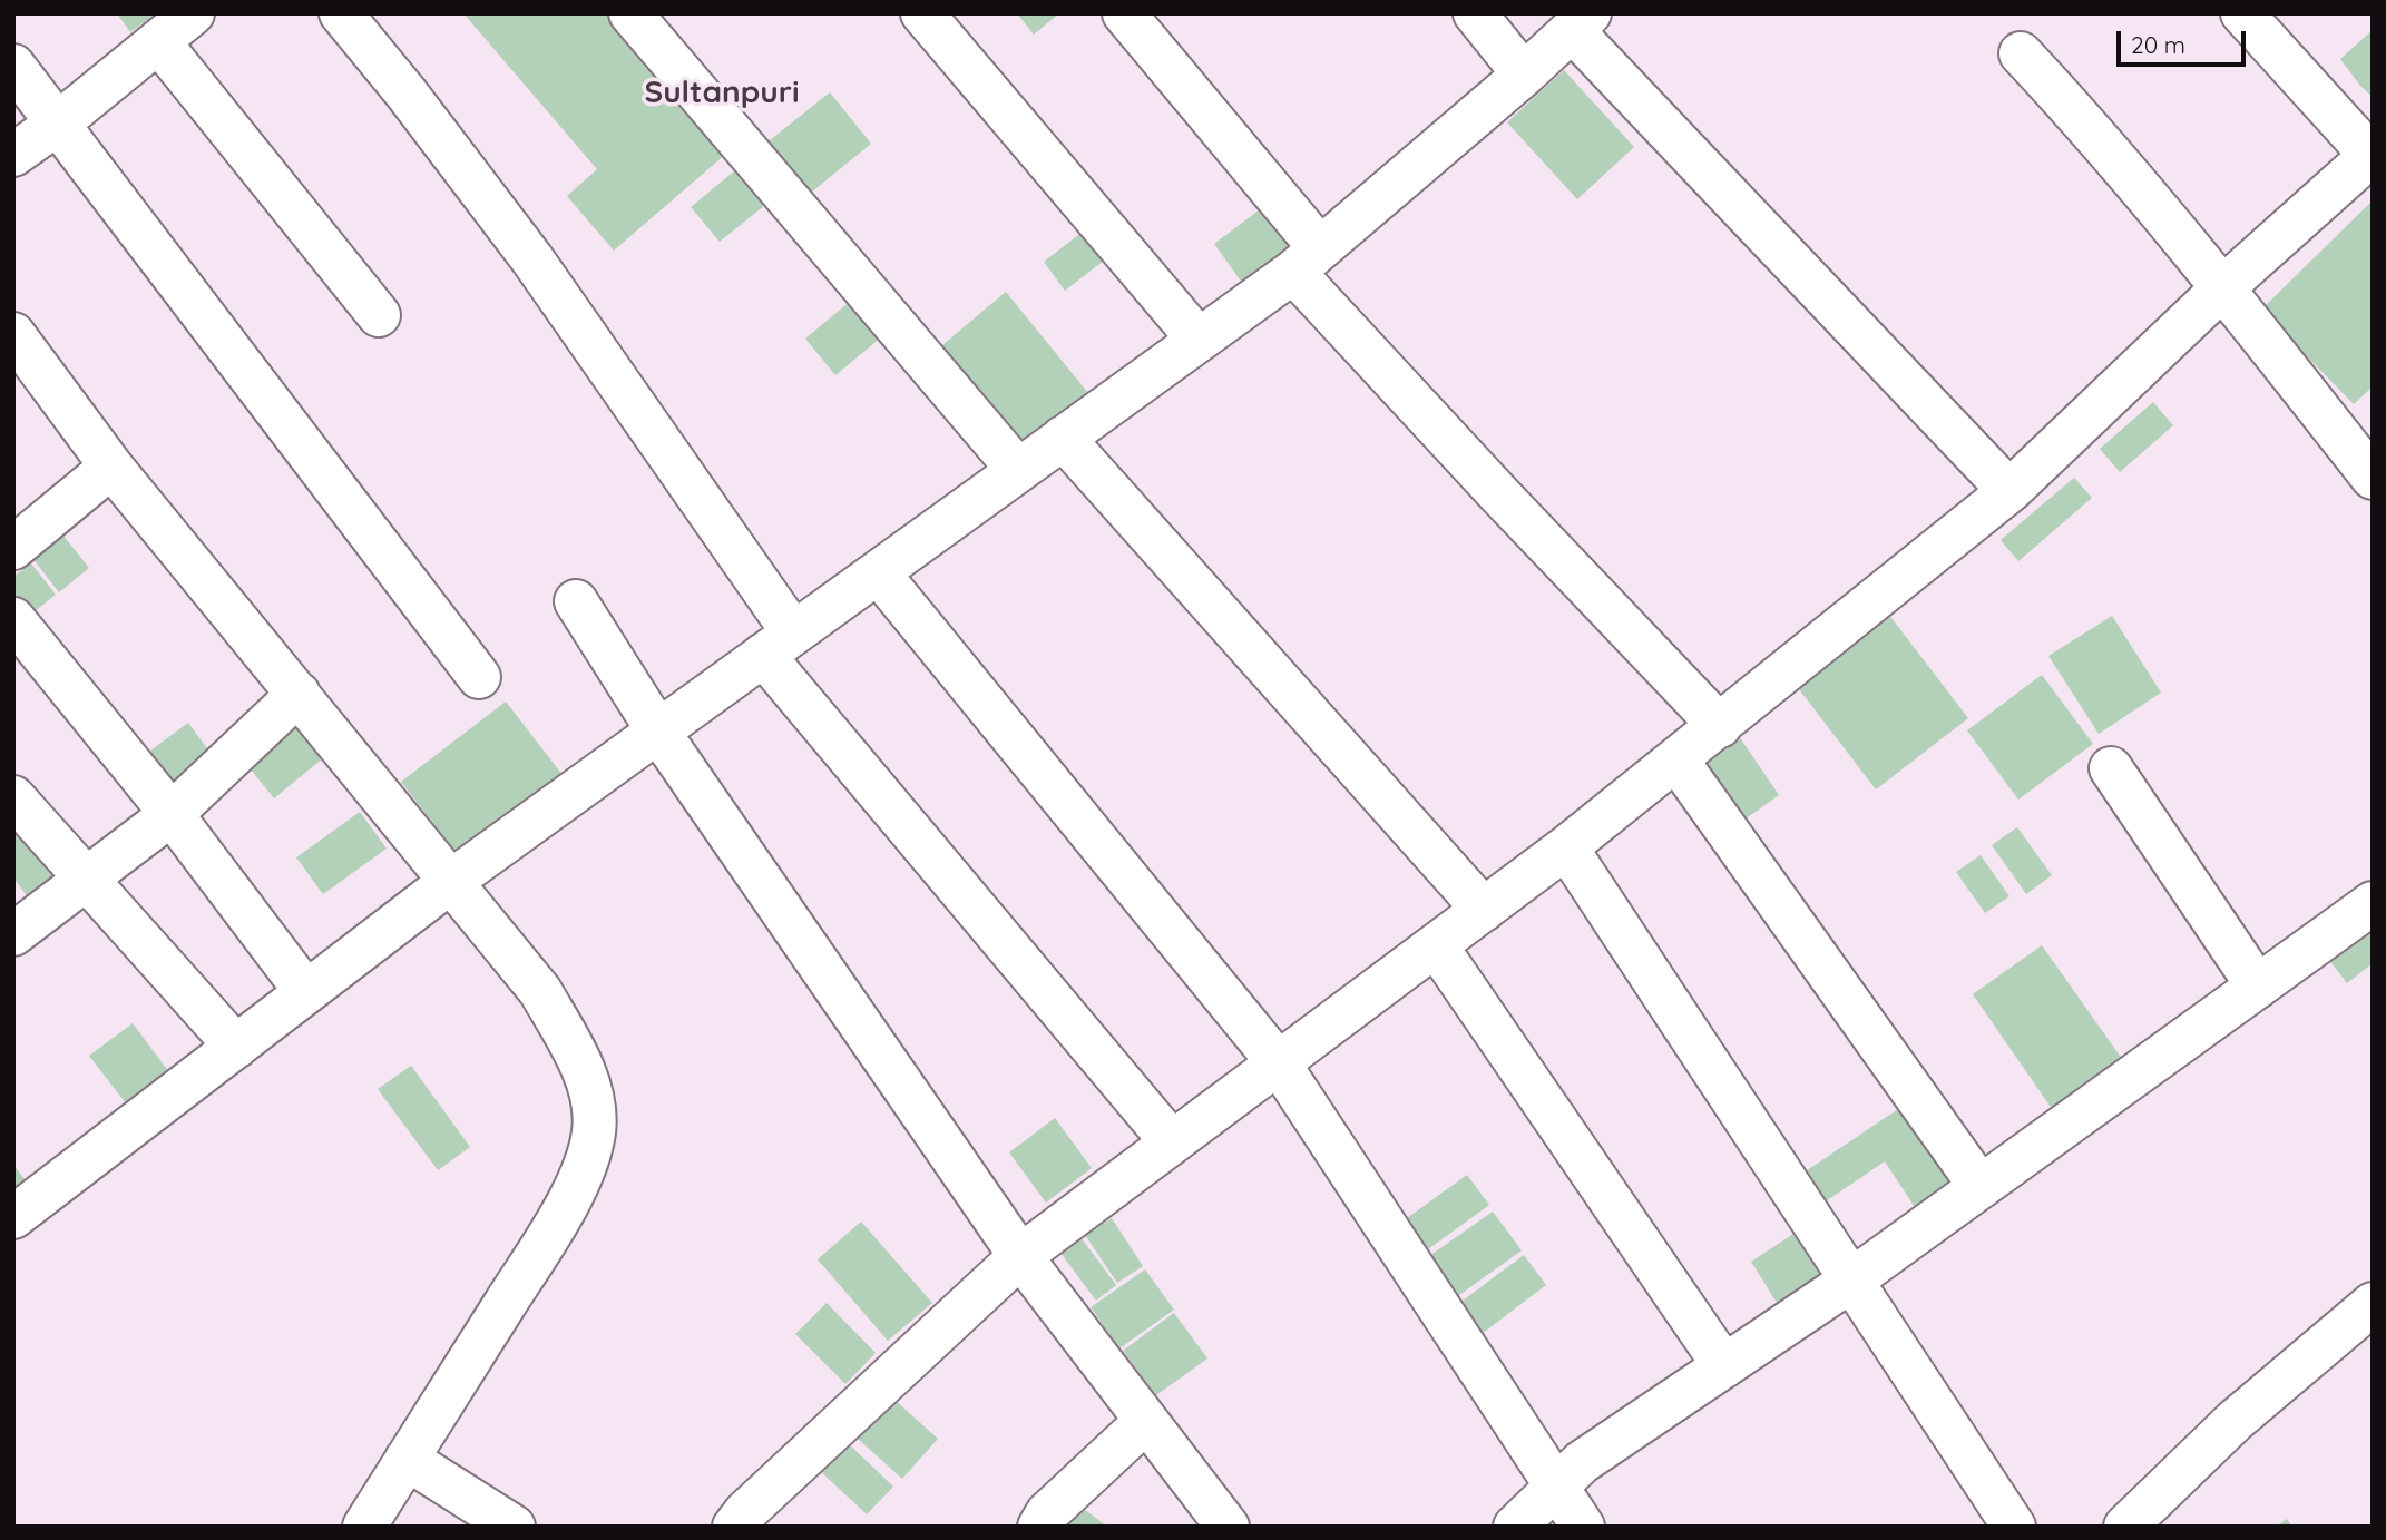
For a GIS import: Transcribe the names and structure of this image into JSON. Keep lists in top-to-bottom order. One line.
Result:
{"districts":["Sultanpuri"],"scale_bar":"20 m"}
